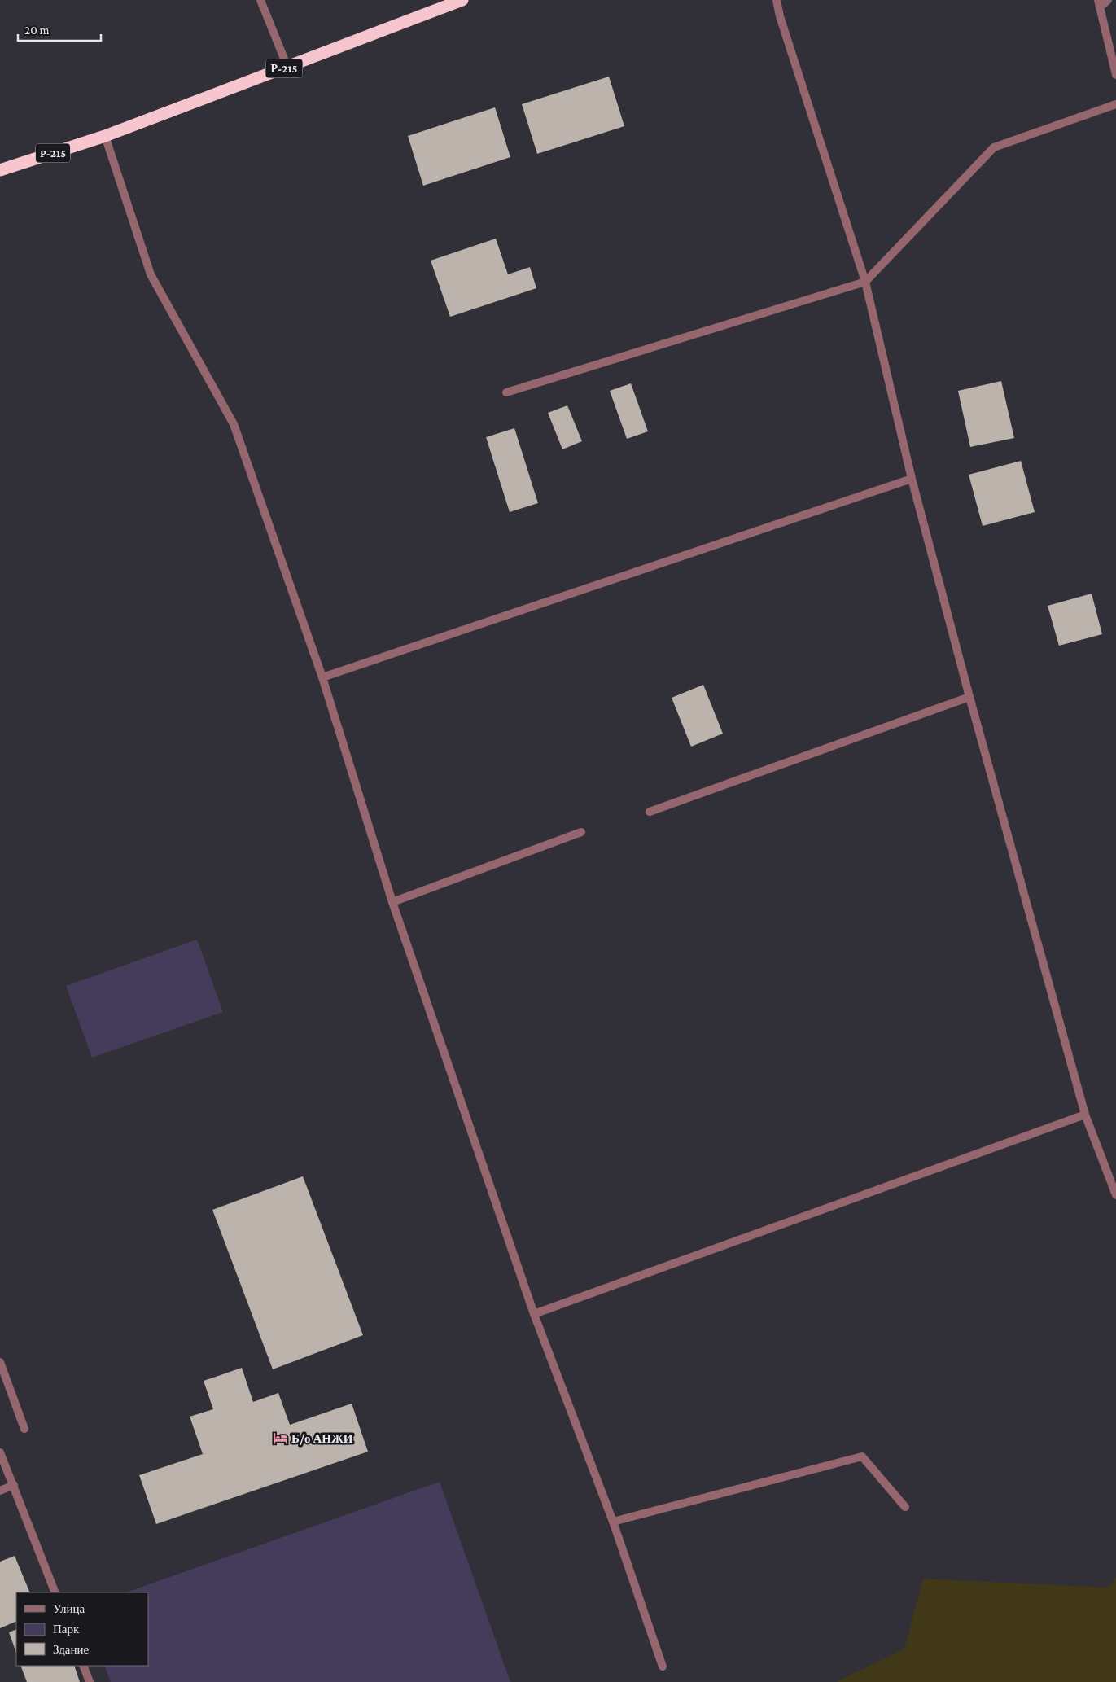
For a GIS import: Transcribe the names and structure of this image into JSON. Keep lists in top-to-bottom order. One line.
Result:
{"streets":{"highway":["Р-215","P-215"]},"crossings":[["Р-215","P-215"]],"places":{"hotel":["Б/о АНЖИ"]},"legend":["Улица","Парк","Здание"],"scale_bar":"20 m"}
